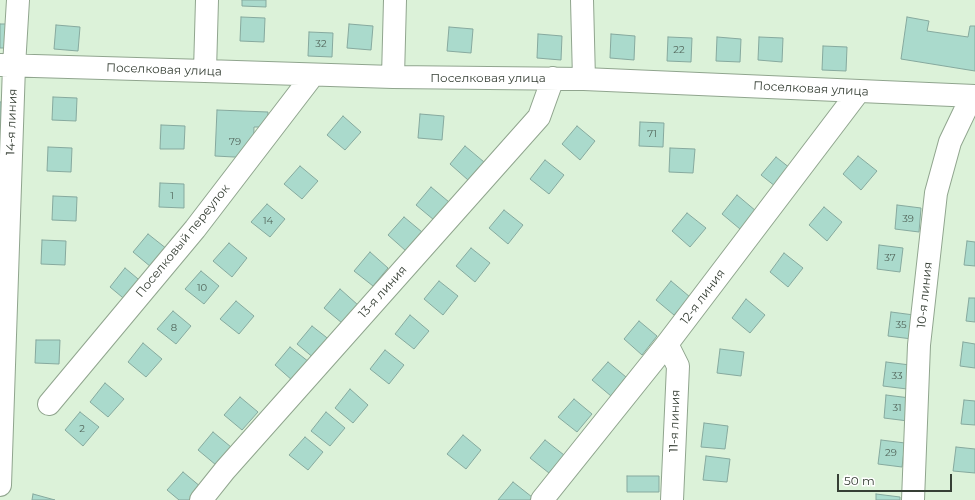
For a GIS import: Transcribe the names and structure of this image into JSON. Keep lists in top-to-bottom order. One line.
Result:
{"streets":{"street":["Поселковая улица","14-я линия","Поселковый переулок","13-я линия","10-я линия","12-я линия","11-я линия"]},"crossings":[["Поселковая улица","14-я линия"],["Поселковая улица","Поселковый переулок"],["Поселковая улица","13-я линия"],["Поселковая улица","10-я линия"],["Поселковая улица","12-я линия"],["12-я линия","11-я линия"]],"house_numbers":["32","22","71","79","1","39","14","37","10","35","8","33","31","2","29"],"scale_bar":"50 m"}
